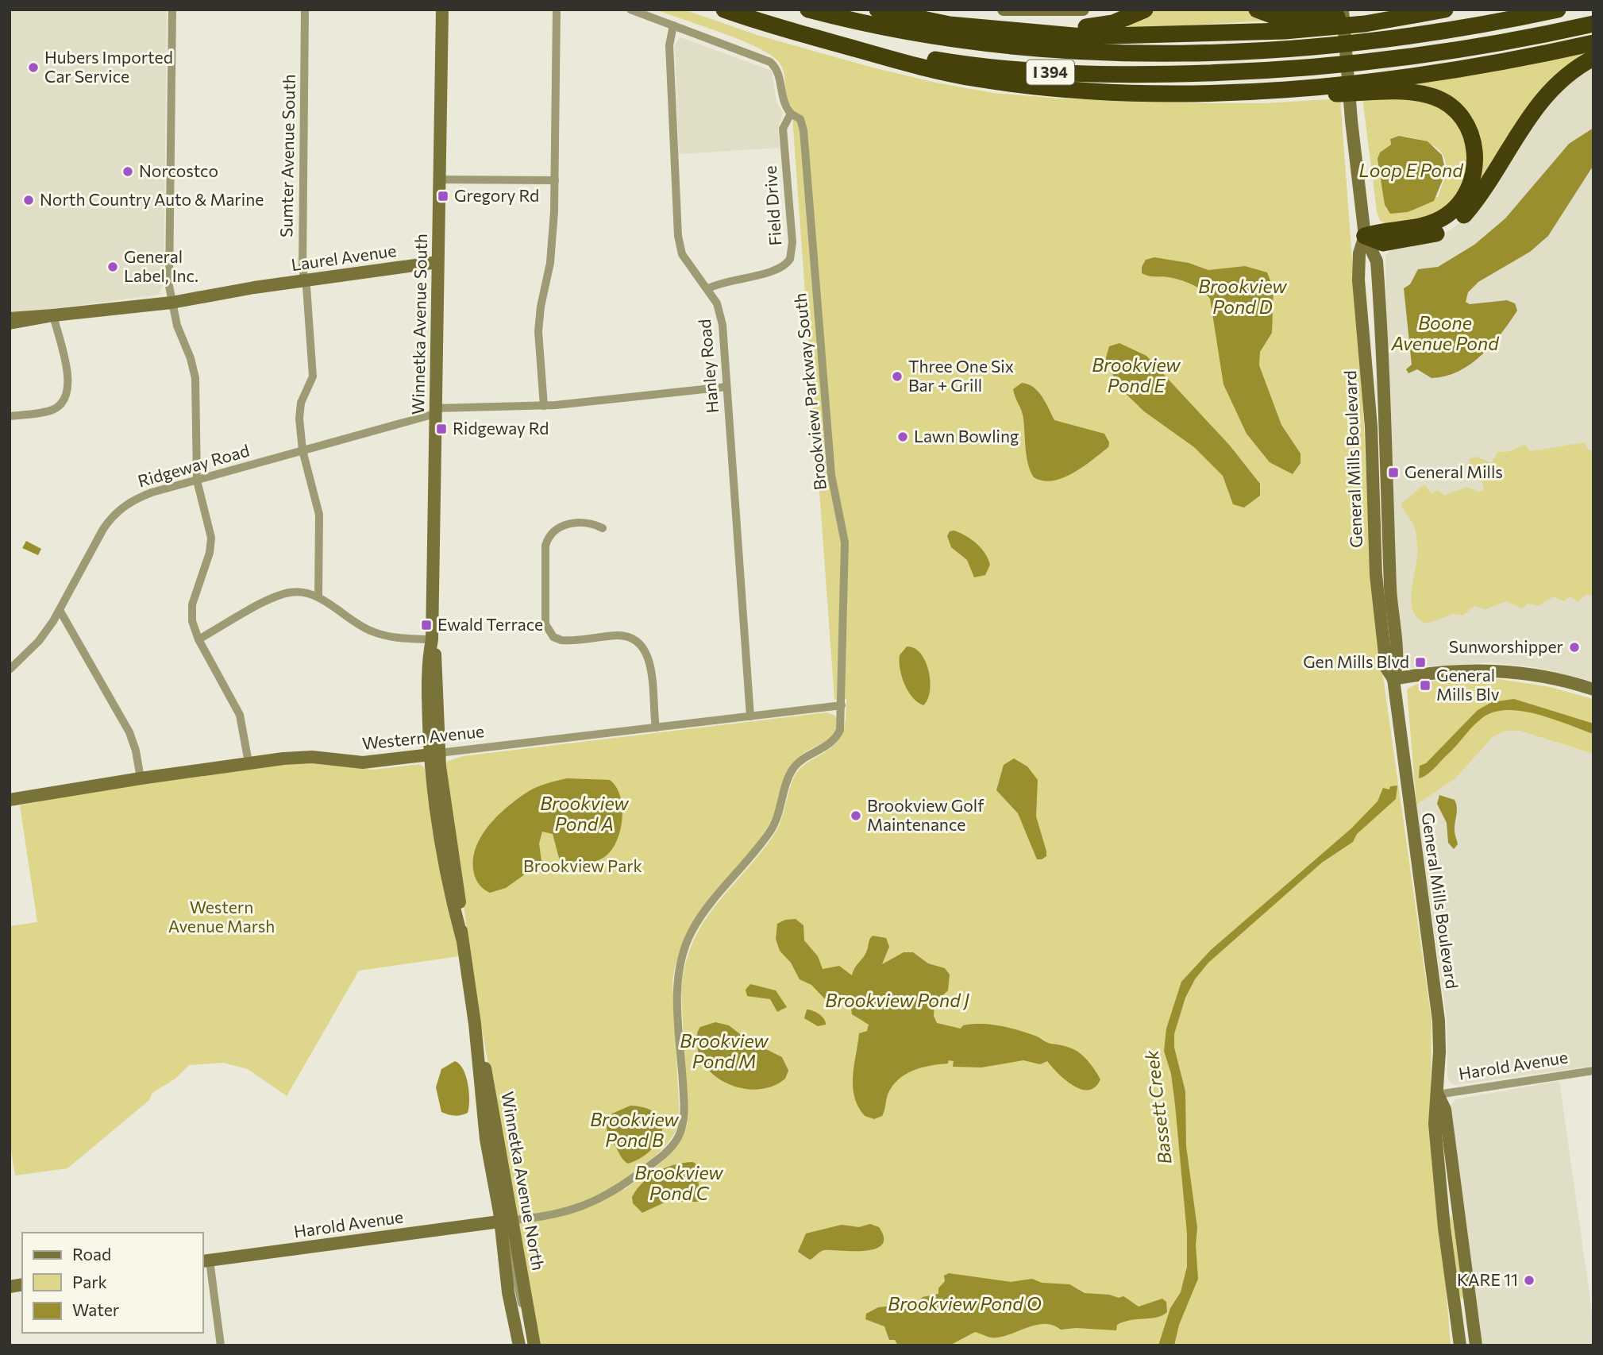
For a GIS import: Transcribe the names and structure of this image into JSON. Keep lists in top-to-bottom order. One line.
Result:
{"streets":{"highway":["I 394"],"street":["Sumter Avenue South","Field Drive","Laurel Avenue","Winnetka Avenue South","Hanley Road","Brookview Parkway South","General Mills Boulevard","Ridgeway Road","Western Avenue","Harold Avenue","Winnetka Avenue North"]},"crossings":[["Sumter Avenue South","Laurel Avenue"],["Sumter Avenue South","Ridgeway Road"],["Field Drive","Hanley Road"],["Field Drive","Brookview Parkway South"],["Laurel Avenue","Winnetka Avenue South"],["Winnetka Avenue South","Ridgeway Road"],["Winnetka Avenue South","Western Avenue"],["Winnetka Avenue South","Winnetka Avenue North"],["Hanley Road","Ridgeway Road"],["Hanley Road","Western Avenue"],["Brookview Parkway South","Western Avenue"],["Brookview Parkway South","Harold Avenue"],["Brookview Parkway South","Winnetka Avenue North"],["General Mills Boulevard","Harold Avenue"],["Western Avenue","Winnetka Avenue North"],["Harold Avenue","Winnetka Avenue North"]],"water":["Loop E Pond","Brookview Pond D","Boone Avenue Pond","Brookview Pond E","Brookview Pond A","Brookview Pond J","Brookview Pond M","Bassett Creek","Brookview Pond B","Brookview Pond C","Brookview Pond O"],"parks":["Brookview Park","Western Avenue Marsh"],"places":{"other":["Hubers Imported Car Service","Norcostco","North Country Auto & Marine","General Label, Inc.","Three One Six Bar + Grill","Lawn Bowling","Sunworshipper","Brookview Golf Maintenance","KARE 11"],"transit":["Gregory Rd","Ridgeway Rd","General Mills","Ewald Terrace","Gen Mills Blvd","General Mills Blv"]},"legend":["Road","Park","Water"]}
